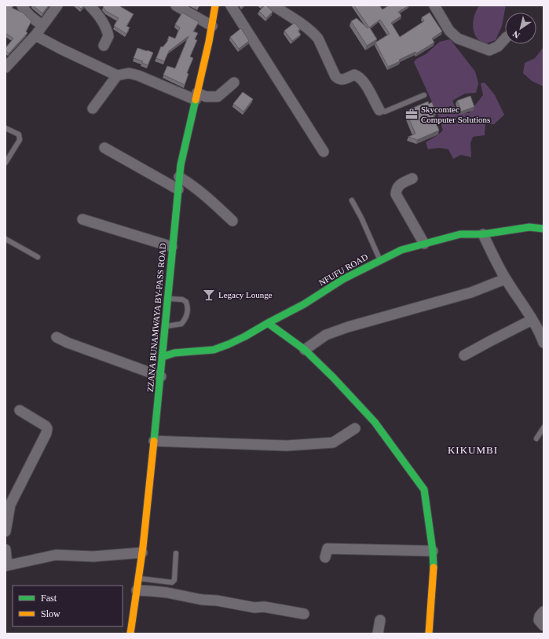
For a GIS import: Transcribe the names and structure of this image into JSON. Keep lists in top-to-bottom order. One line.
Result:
{"streets":{"street":["NFUFU ROAD","ZZANA BUNAMWAYA BY-PASS ROAD"]},"crossings":[["NFUFU ROAD","ZZANA BUNAMWAYA BY-PASS ROAD"]],"districts":["KIKUMBI"],"places":{"office":["Skycomtec Computer Solutions"],"bar":["Legacy Lounge"]},"legend":["Fast","Slow"],"north":"bottom left"}
